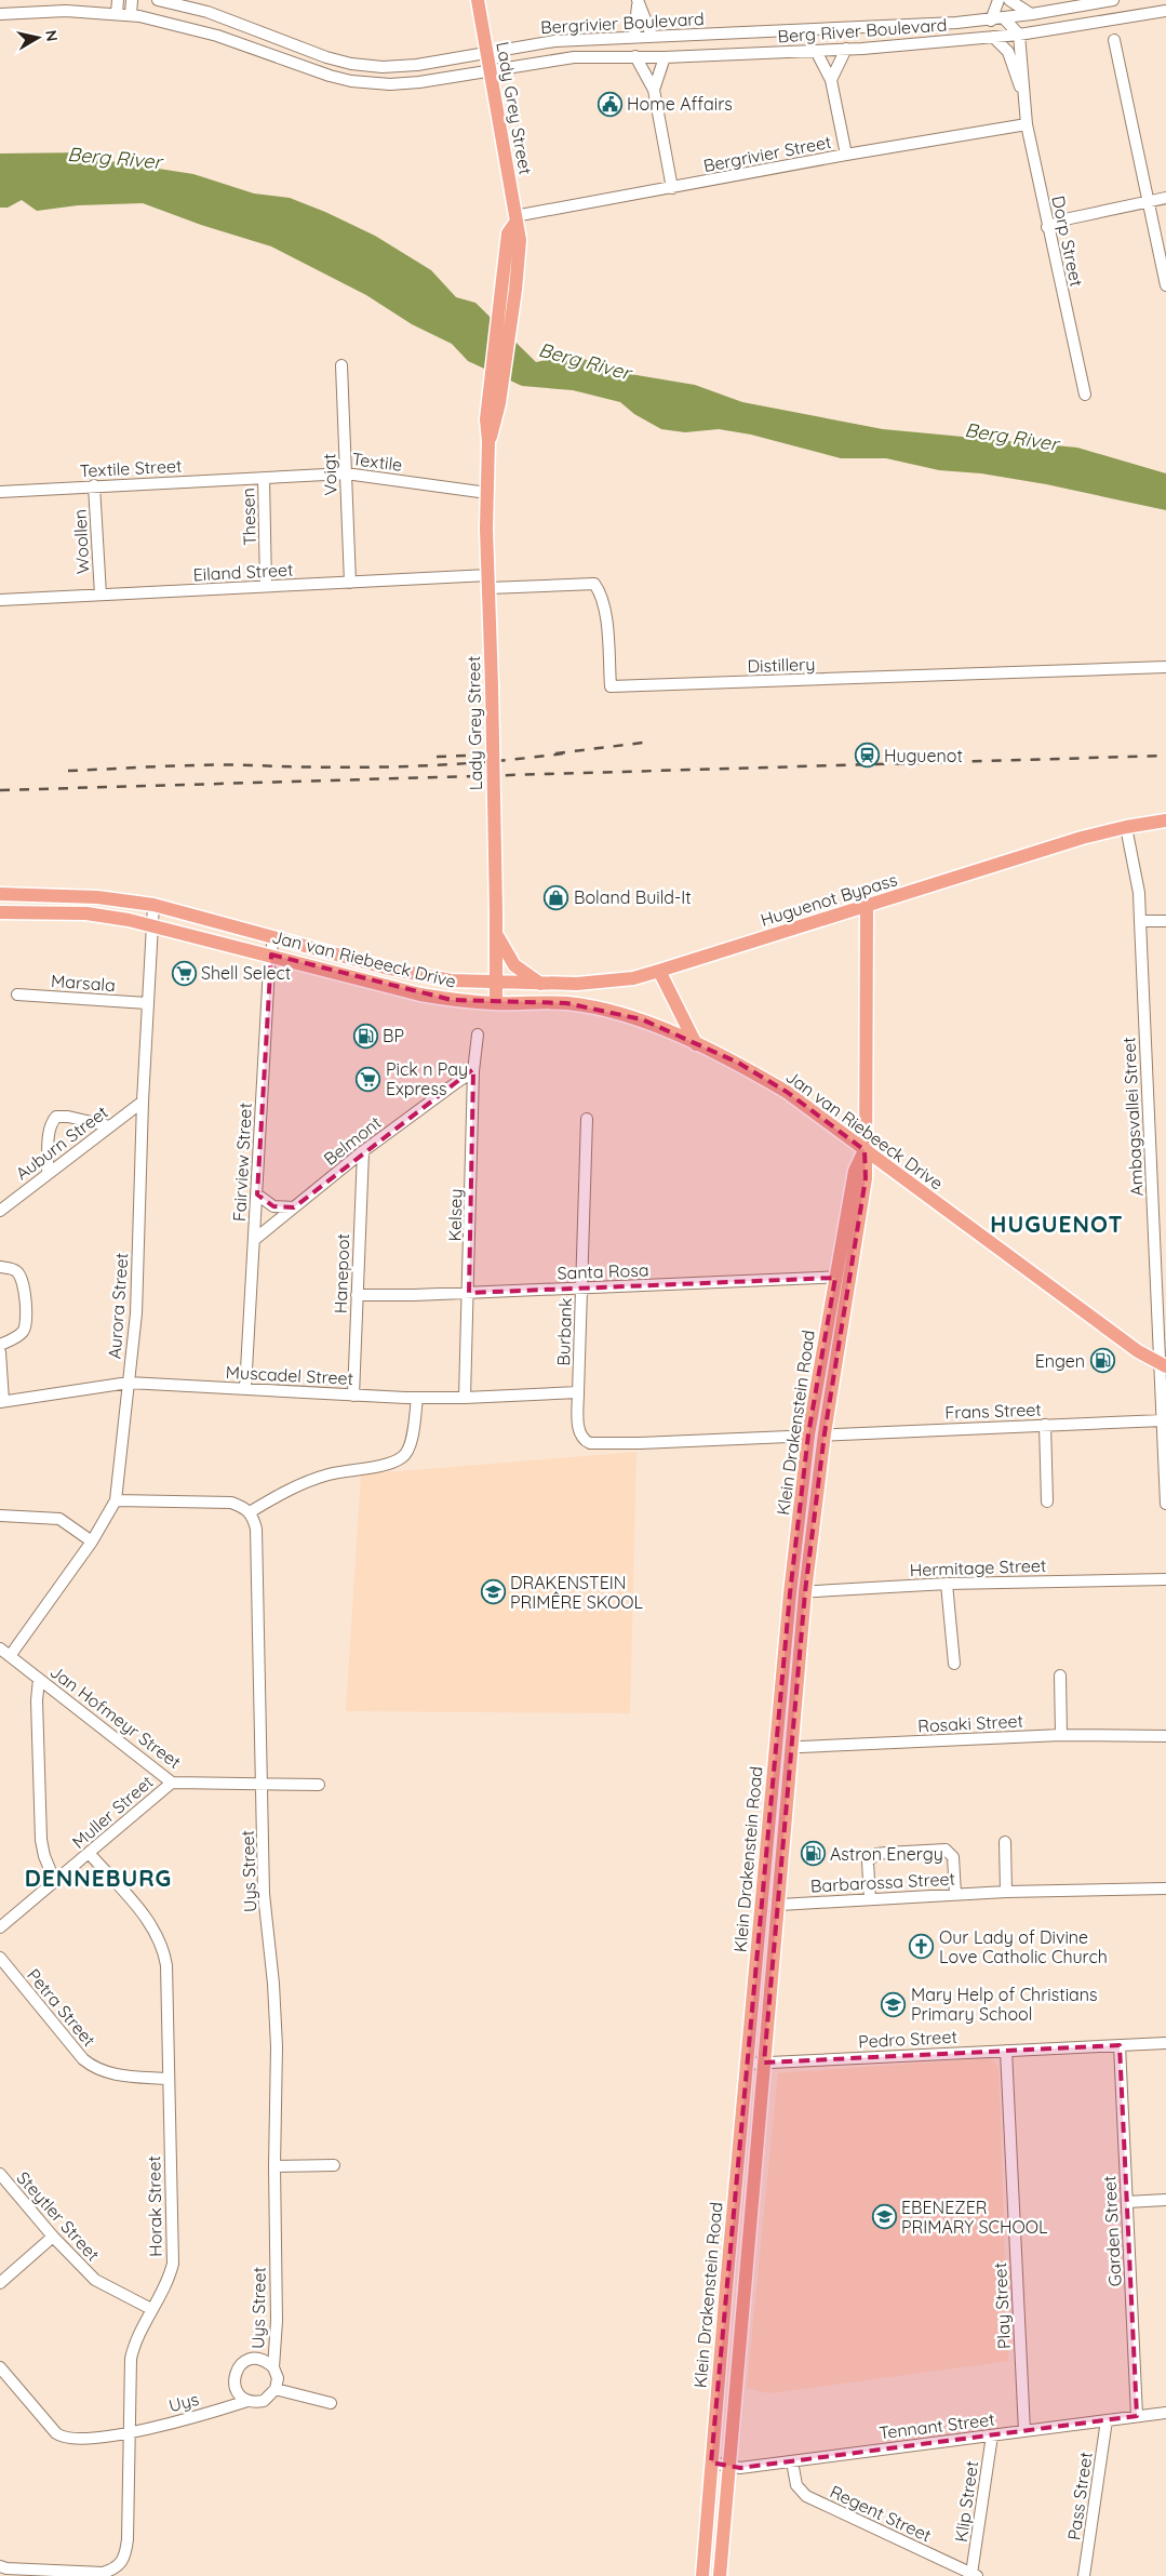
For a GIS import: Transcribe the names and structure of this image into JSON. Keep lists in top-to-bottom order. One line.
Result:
{"streets":{"main road":["Lady Grey Street","Huguenot Bypass","Jan van Riebeeck Drive","Klein Drakenstein Road"],"street":["Bergrivier Boulevard","Berg River Boulevard","Bergrivier Street","Dorp Street","Textile","Textile Street","Voigt","Thesen","Woollen","Eiland Street","Distillery","Marsala","Ambagsvallei Street","Belmont","Auburn Street","Fairview Street","Kelsey","Santa Rosa","Hanepoot","Aurora Street","Burbank","Muscadel Street","Frans Street","Hermitage Street","Jan Hofmeyr Street","Rosaki Street","Muller Street","Uys Street","Barbarossa Street","Petra Street","Pedro Street","Horak Street","Steytler Street","Garden Street","Play Street","Uys","Tennant Street","Pass Street","Klip Street","Regent Street"]},"crossings":[["Bergrivier Boulevard","Berg River Boulevard"],["Bergrivier Boulevard","Lady Grey Street"],["Berg River Boulevard","Dorp Street"],["Lady Grey Street","Bergrivier Street"],["Lady Grey Street","Textile"],["Lady Grey Street","Eiland Street"],["Lady Grey Street","Distillery"],["Lady Grey Street","Huguenot Bypass"],["Lady Grey Street","Jan van Riebeeck Drive"],["Bergrivier Street","Dorp Street"],["Textile","Textile Street"],["Textile","Voigt"],["Textile","Thesen"],["Textile Street","Thesen"],["Textile Street","Woollen"],["Voigt","Eiland Street"],["Thesen","Eiland Street"],["Woollen","Eiland Street"],["Eiland Street","Distillery"],["Huguenot Bypass","Jan van Riebeeck Drive"],["Huguenot Bypass","Ambagsvallei Street"],["Huguenot Bypass","Klein Drakenstein Road"],["Jan van Riebeeck Drive","Ambagsvallei Street"],["Jan van Riebeeck Drive","Fairview Street"],["Jan van Riebeeck Drive","Aurora Street"],["Jan van Riebeeck Drive","Klein Drakenstein Road"],["Marsala","Aurora Street"],["Ambagsvallei Street","Frans Street"],["Belmont","Fairview Street"],["Belmont","Kelsey"],["Belmont","Hanepoot"],["Auburn Street","Aurora Street"],["Fairview Street","Muscadel Street"],["Kelsey","Santa Rosa"],["Kelsey","Muscadel Street"],["Santa Rosa","Hanepoot"],["Santa Rosa","Burbank"],["Santa Rosa","Klein Drakenstein Road"],["Hanepoot","Muscadel Street"],["Aurora Street","Muscadel Street"],["Aurora Street","Jan Hofmeyr Street"],["Burbank","Muscadel Street"],["Burbank","Frans Street"],["Burbank","Klein Drakenstein Road"],["Frans Street","Klein Drakenstein Road"],["Klein Drakenstein Road","Hermitage Street"],["Klein Drakenstein Road","Rosaki Street"],["Klein Drakenstein Road","Barbarossa Street"],["Klein Drakenstein Road","Pedro Street"],["Klein Drakenstein Road","Tennant Street"],["Jan Hofmeyr Street","Muller Street"],["Jan Hofmeyr Street","Uys Street"],["Muller Street","Horak Street"],["Uys Street","Uys"],["Petra Street","Horak Street"],["Pedro Street","Garden Street"],["Pedro Street","Play Street"],["Horak Street","Steytler Street"],["Horak Street","Uys"],["Garden Street","Tennant Street"],["Play Street","Tennant Street"],["Tennant Street","Pass Street"],["Tennant Street","Klip Street"],["Tennant Street","Regent Street"],["Klip Street","Regent Street"]],"districts":["HUGUENOT","DENNEBURG"],"water":["Berg River"],"places":{"public building":["Home Affairs"],"station":["Huguenot"],"shop":["Boland Build-It"],"supermarket":["Shell Select","Pick n Pay Express"],"fuel station":["BP","Engen","Astron Energy"],"school or university":["DRAKENSTEIN PRIMÊRE SKOOL","Mary Help of Christians Primary School","EBENEZER PRIMARY SCHOOL"],"church":["Our Lady of Divine Love Catholic Church"]},"north":"right"}
